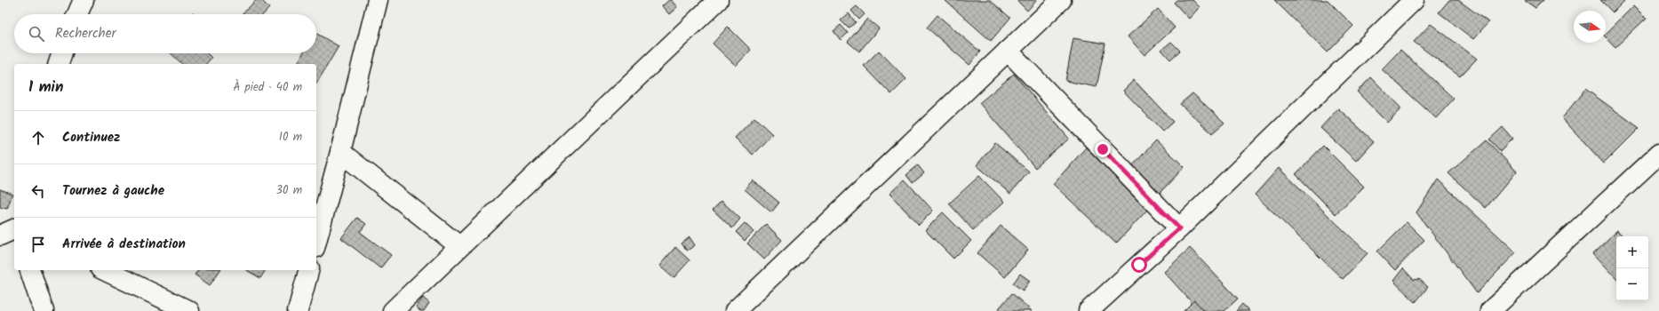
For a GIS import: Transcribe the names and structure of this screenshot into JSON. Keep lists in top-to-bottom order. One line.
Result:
{"north":"right","page":{"search":"Rechercher","heading":["1 min","À pied · 40 m"],"list":[["Continuez","10 m"],["Tournez à gauche","30 m"],"Arrivée à destination"],"map_buttons":["+","−"]}}
